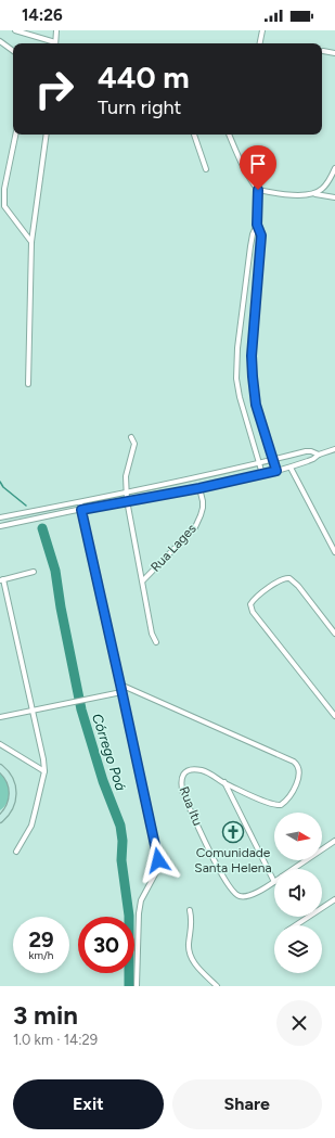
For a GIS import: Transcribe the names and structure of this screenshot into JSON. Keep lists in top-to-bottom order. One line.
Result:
{"streets":{"street":["Rua Lages","Rua Itu"]},"water":["Córrego Poá"],"places":{"church":["Comunidade Santa Helena"]},"north":"right","page":{"status":"14:26","turn":["440 m","Turn right"],"speed":"29 km/h","limit":"30","heading":["3 min","1.0 km · 14:29"],"buttons":["Exit","Share"]}}
